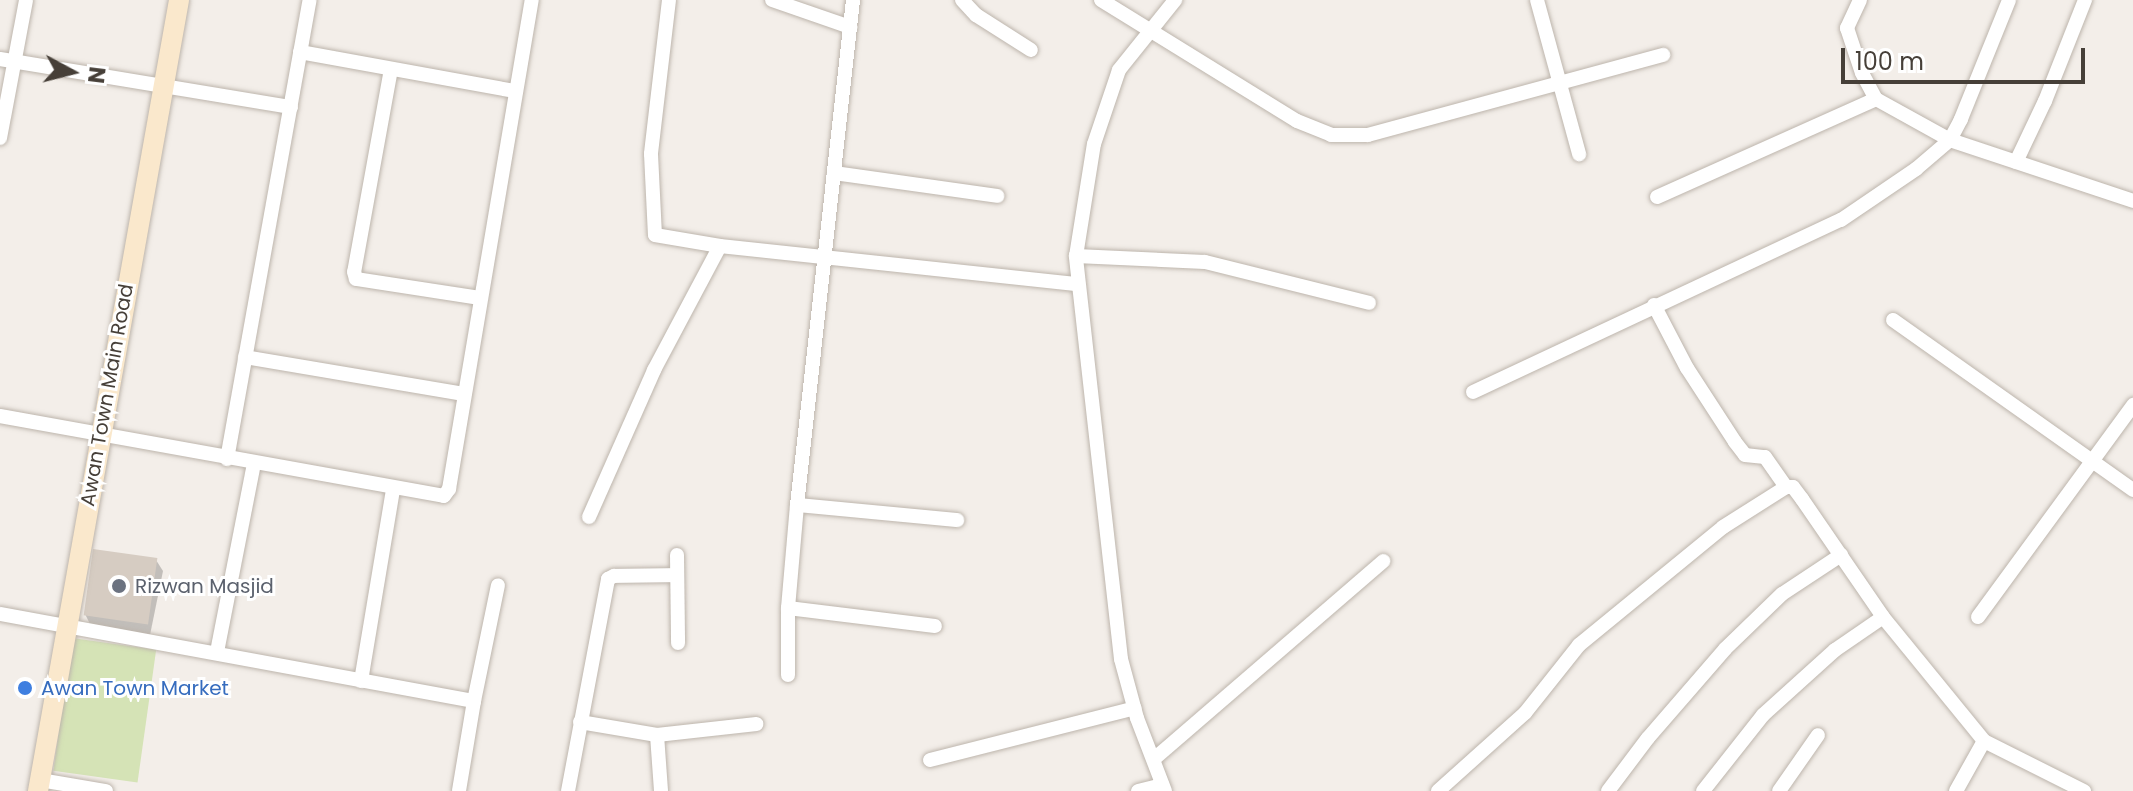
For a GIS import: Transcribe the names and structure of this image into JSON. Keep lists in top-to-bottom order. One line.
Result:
{"streets":{"street":["Awan Town Main Road"]},"places":["Rizwan Masjid","Awan Town Market"],"scale_bar":"100 m","north":"right"}
